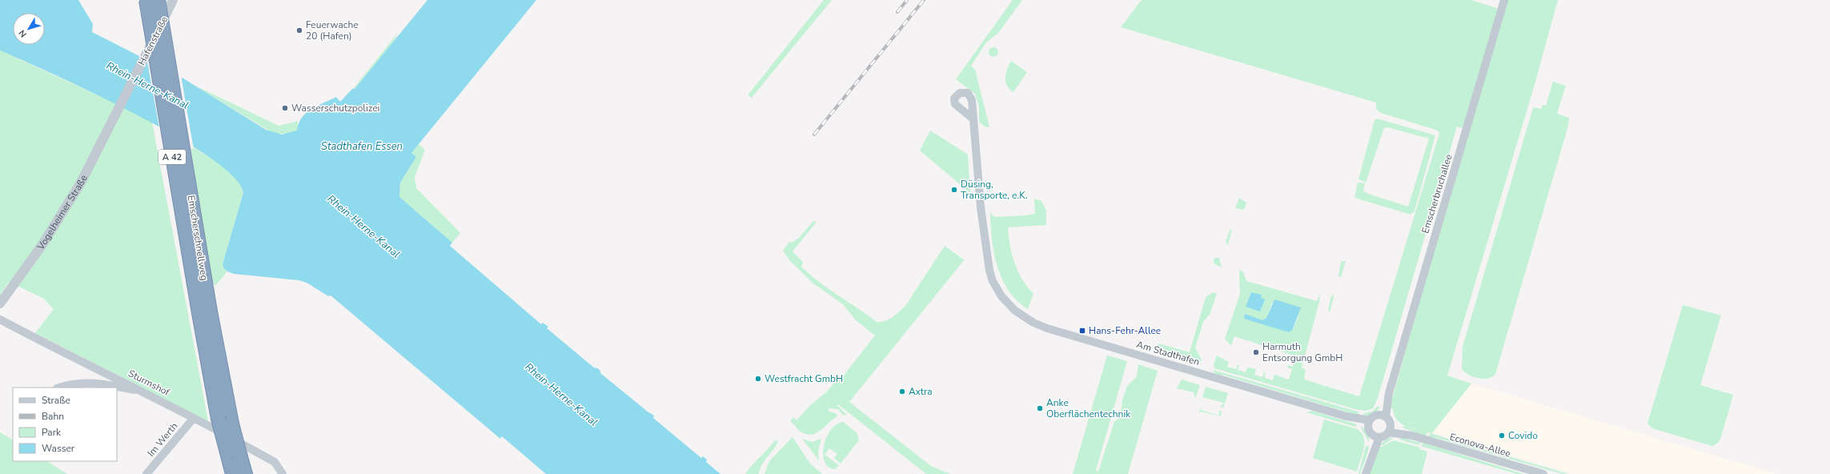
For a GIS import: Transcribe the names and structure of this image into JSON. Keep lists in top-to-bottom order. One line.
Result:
{"streets":{"highway":["A 42","Emscherschnellweg"],"street":["Hafenstraße","Emscherbruchallee","Vogelheimer Straße","Am Stadthafen","Sturmshof","Im Werth","Econova-Allee"]},"crossings":[["Hafenstraße","Vogelheimer Straße"],["Sturmshof","Im Werth"]],"water":["Rhein-Herne-Kanal","Stadthafen Essen"],"places":{"other":["Feuerwache 20 (Hafen)","Wasserschutzpolizei","Düsing, Transporte, e.K.","Harmuth Entsorgung GmbH","Westfracht GmbH","Axtra","Anke Oberflächentechnik","Covido"],"transit":["Hans-Fehr-Allee"]},"legend":["Straße","Bahn","Park","Wasser"],"north":"bottom left"}
